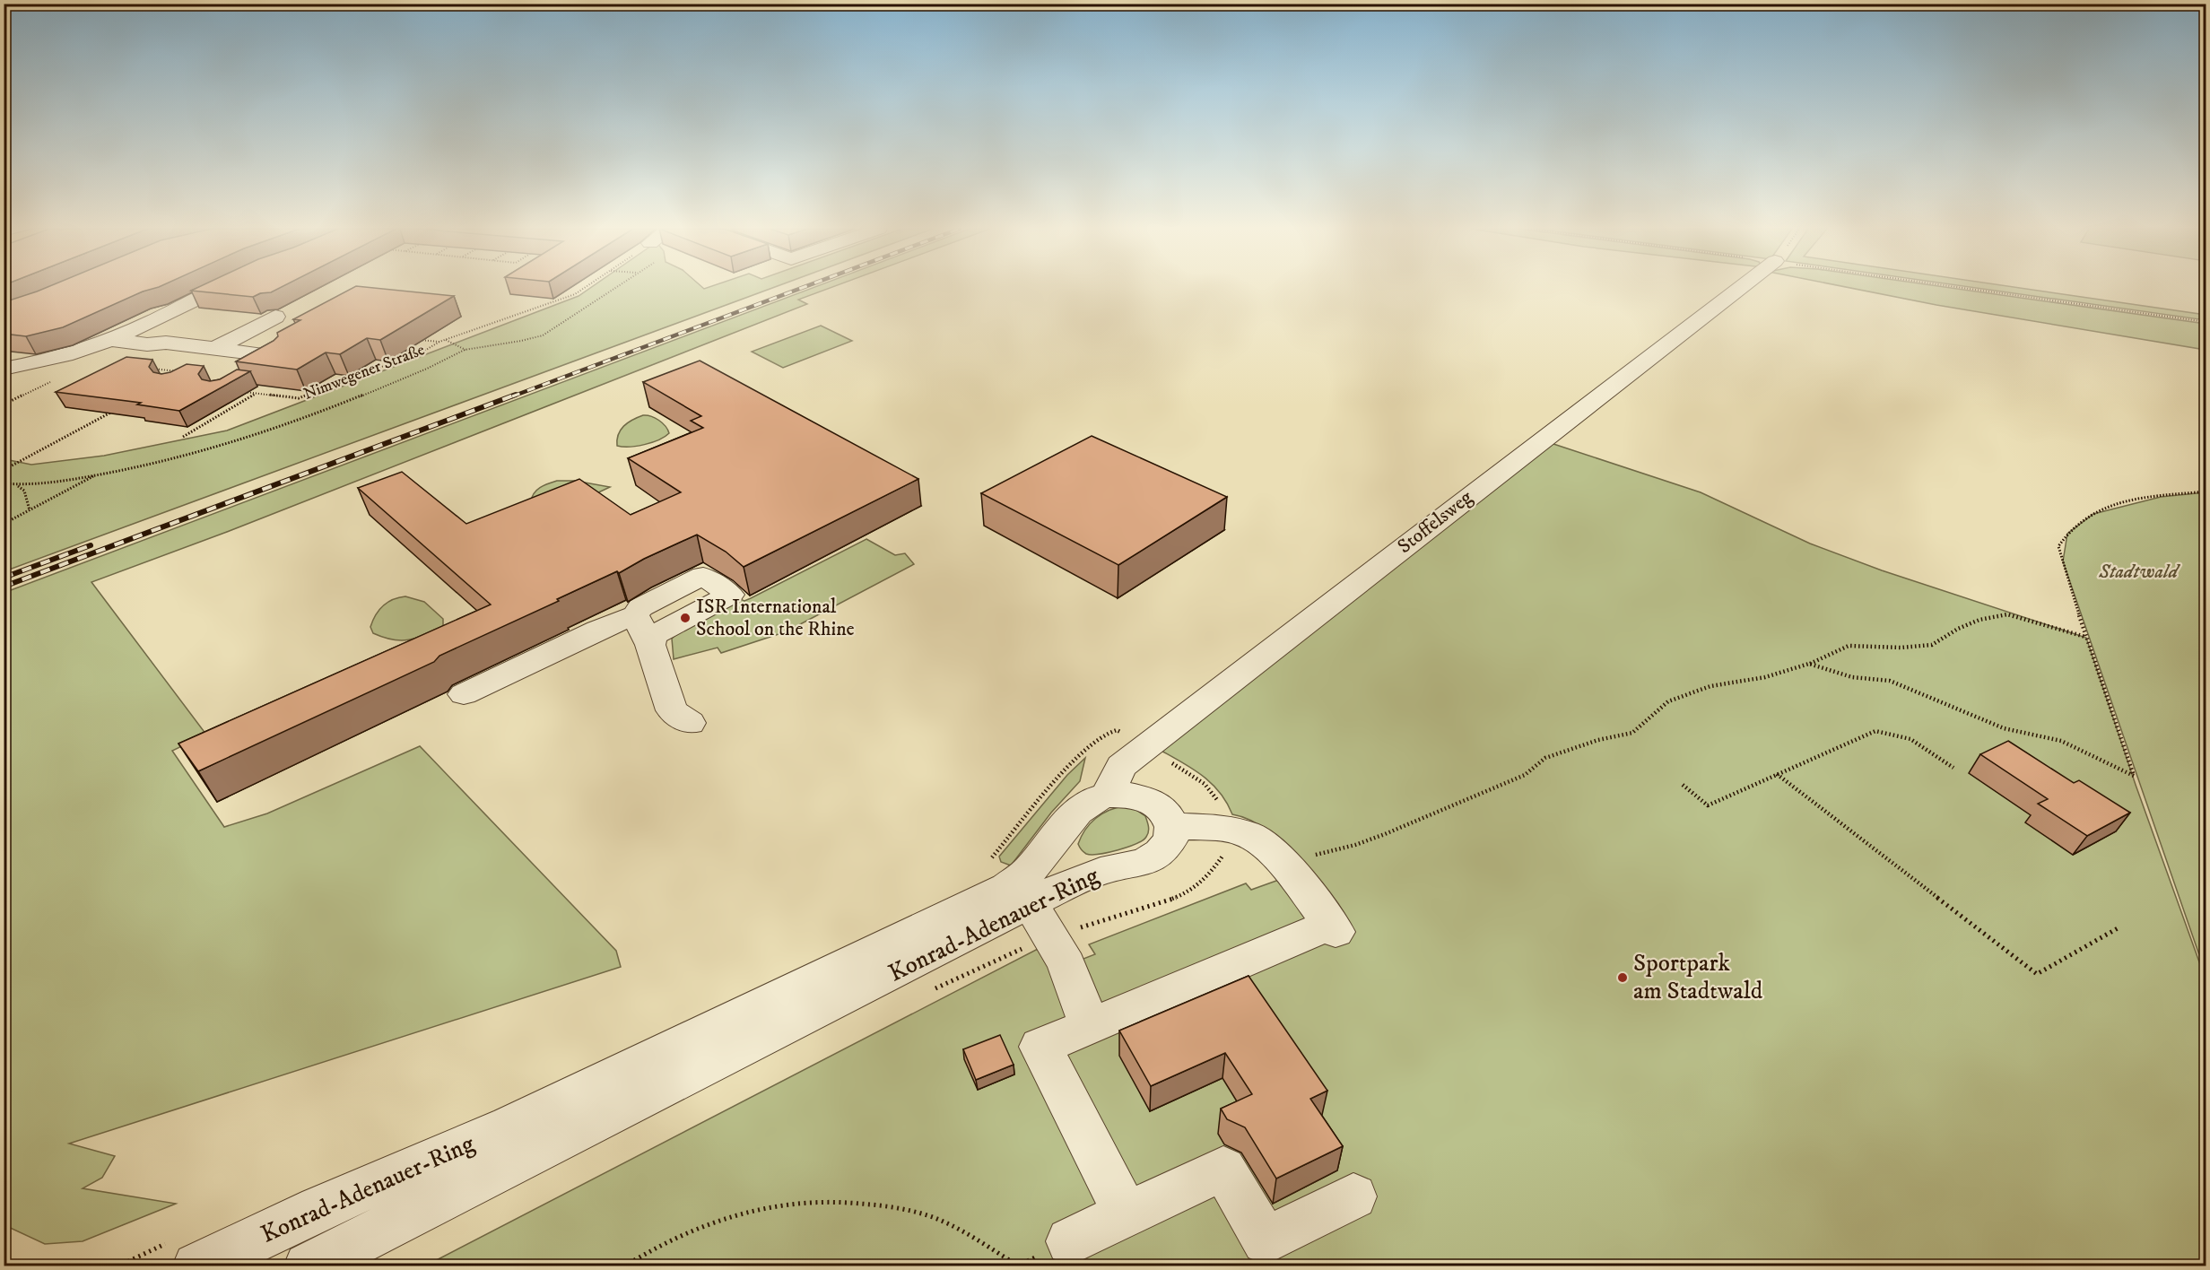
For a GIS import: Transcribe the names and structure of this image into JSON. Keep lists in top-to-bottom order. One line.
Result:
{"streets":{"street":["Stoffelsweg","Konrad-Adenauer-Ring"],"path":["Nimwegener Straße"]},"crossings":[["Stoffelsweg","Konrad-Adenauer-Ring"]],"parks":["Stadtwald"],"places":["ISR International School on the Rhine","Sportpark am Stadtwald"]}
